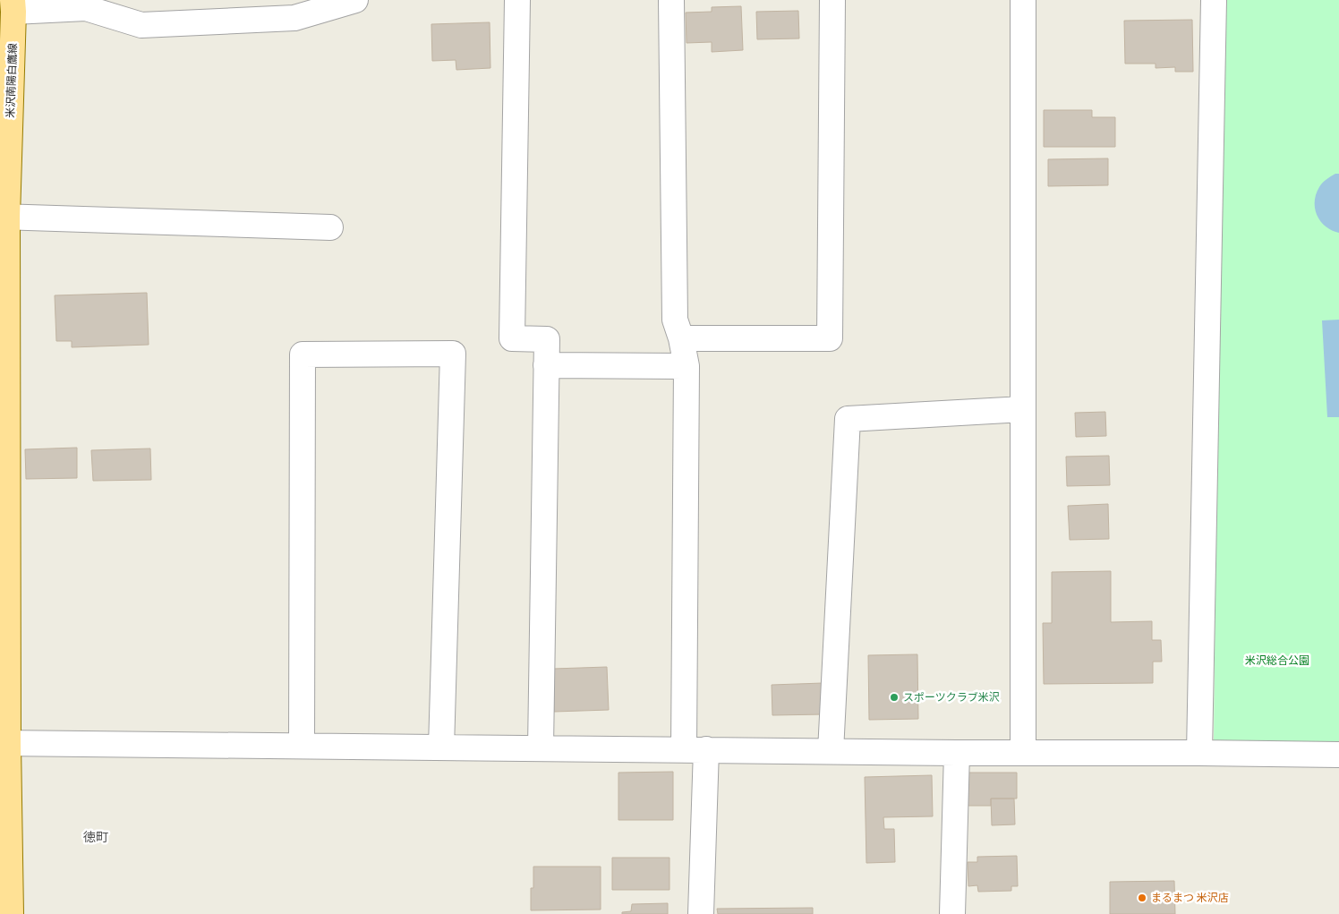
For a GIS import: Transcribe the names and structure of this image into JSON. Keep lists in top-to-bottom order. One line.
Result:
{"streets":{"main road":["米沢南陽白鷹線"]},"districts":["徳町"],"parks":["米沢総合公園"],"places":["スポーツクラブ米沢","まるまつ 米沢店"]}
